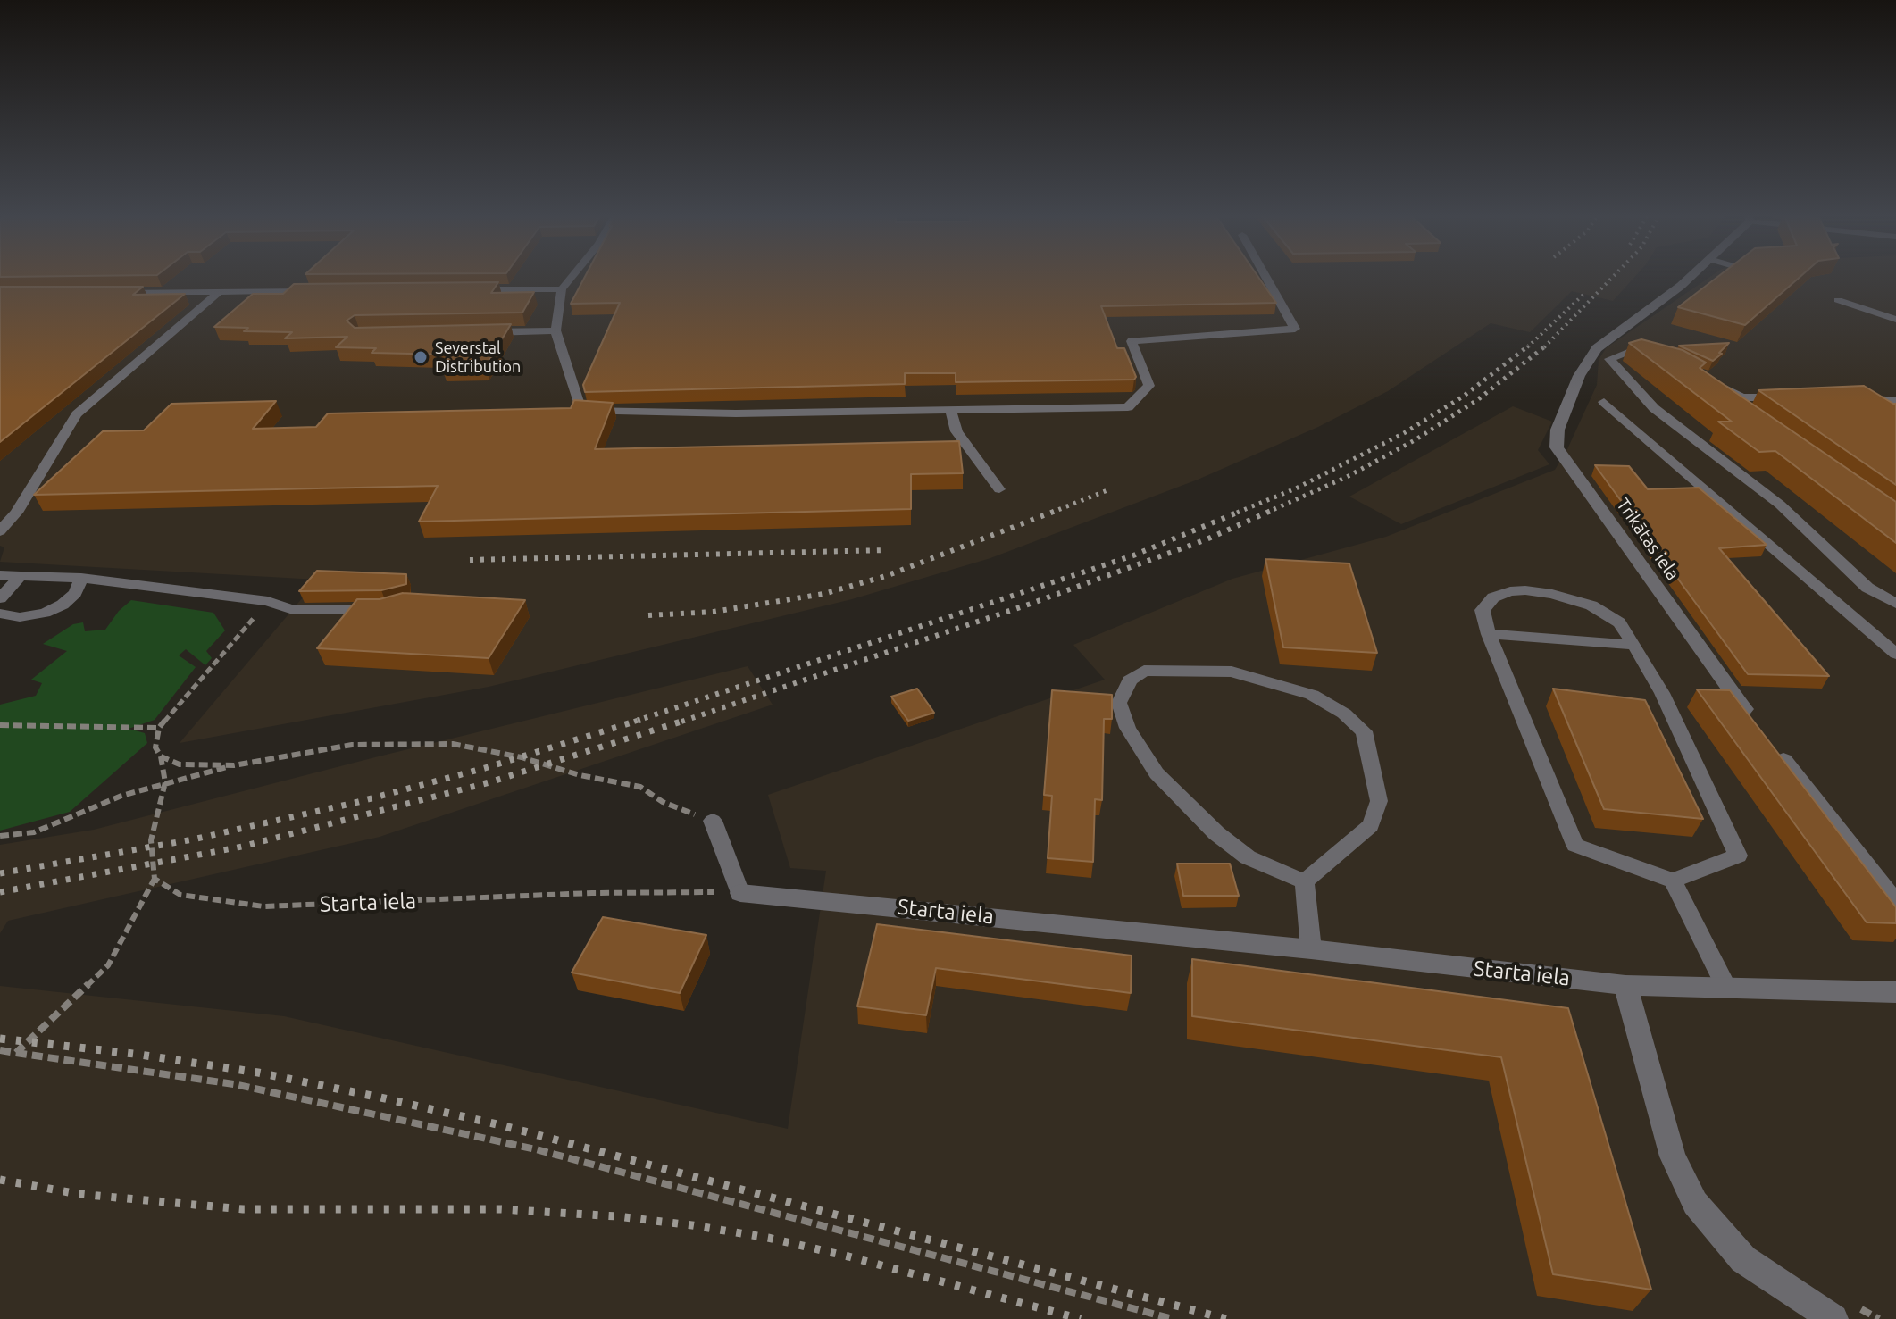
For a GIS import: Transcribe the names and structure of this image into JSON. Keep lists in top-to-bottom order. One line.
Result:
{"streets":{"street":["Trikātas iela","Starta iela"]},"places":["Severstal Distribution"]}
